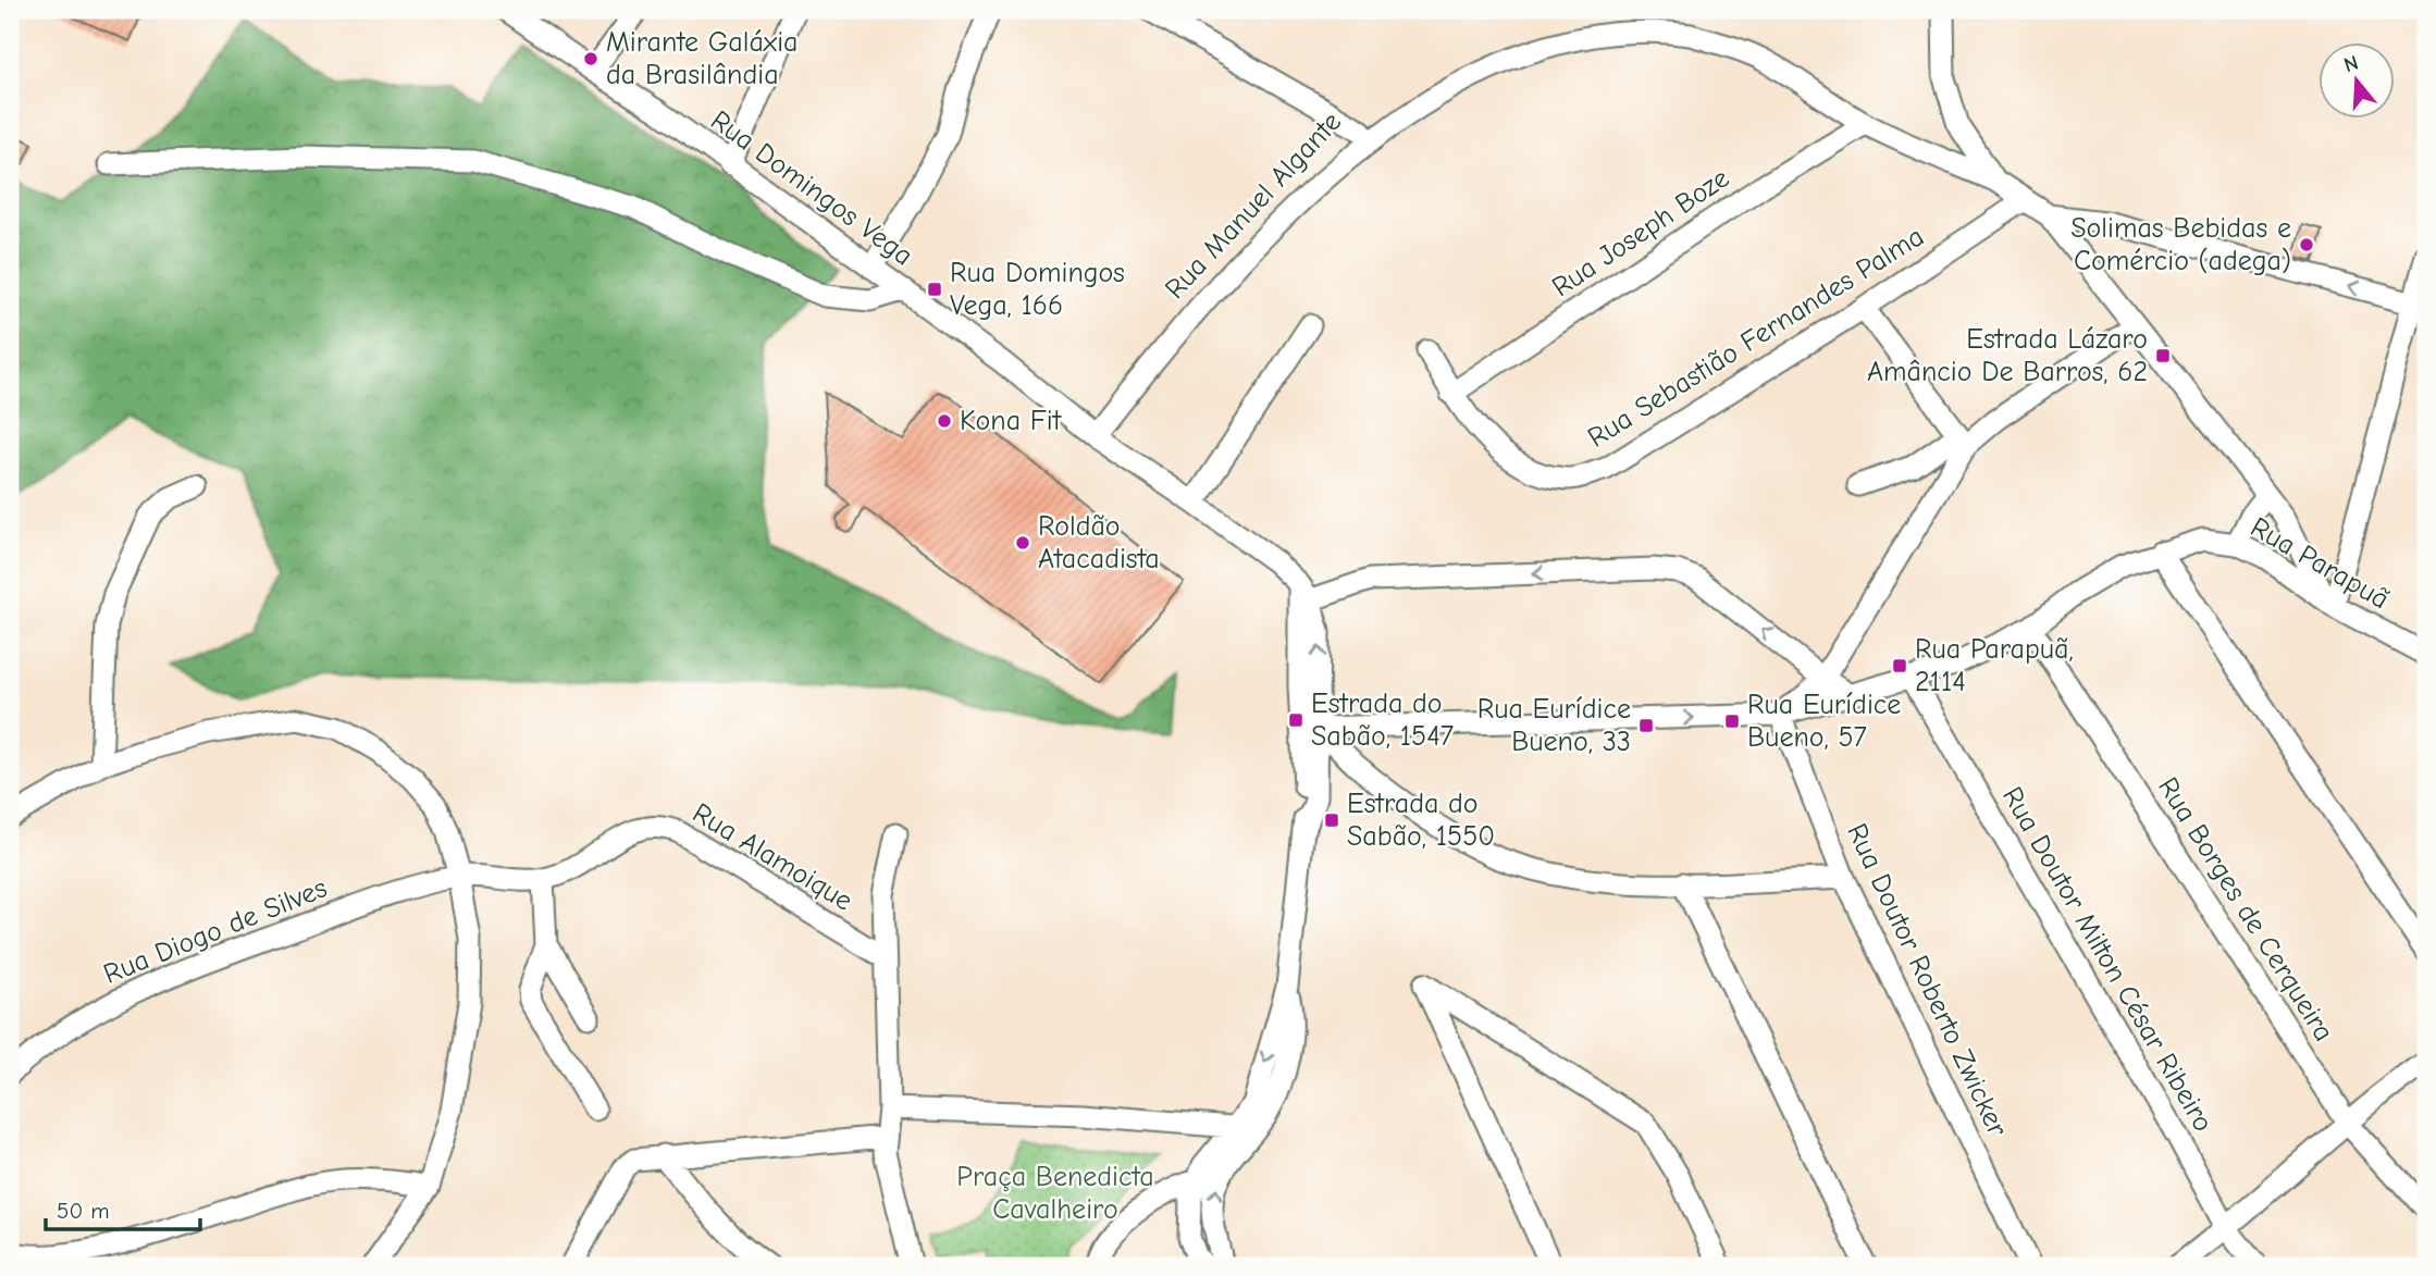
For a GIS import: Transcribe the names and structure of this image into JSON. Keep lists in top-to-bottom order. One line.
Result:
{"streets":{"street":["Rua Domingos Vega","Rua Manuel Algante","Rua Joseph Boze","Rua Sebastião Fernandes Palma","Rua Parapuã","Rua Alamoique","Rua Borges de Cerqueira","Rua Diogo de Silves","Rua Doutor Milton César Ribeiro","Rua Doutor Roberto Zwicker"]},"crossings":[["Rua Domingos Vega","Rua Manuel Algante"],["Rua Manuel Algante","Rua Joseph Boze"],["Rua Joseph Boze","Rua Sebastião Fernandes Palma"],["Rua Parapuã","Rua Borges de Cerqueira"],["Rua Parapuã","Rua Doutor Milton César Ribeiro"],["Rua Parapuã","Rua Doutor Roberto Zwicker"],["Rua Alamoique","Rua Diogo de Silves"]],"parks":["Praça Benedicta Cavalheiro"],"places":{"other":["Mirante Galáxia da Brasilândia","Solimas Bebidas e Comércio (adega)","Kona Fit","Roldão Atacadista"],"transit":["Rua Domingos Vega, 166","Estrada Lázaro Amâncio De Barros, 62","Rua Parapuã, 2114","Estrada do Sabão, 1547","Rua Eurídice Bueno, 57","Rua Eurídice Bueno, 33","Estrada do Sabão, 1550"]},"scale_bar":"50 m","north":"top"}
